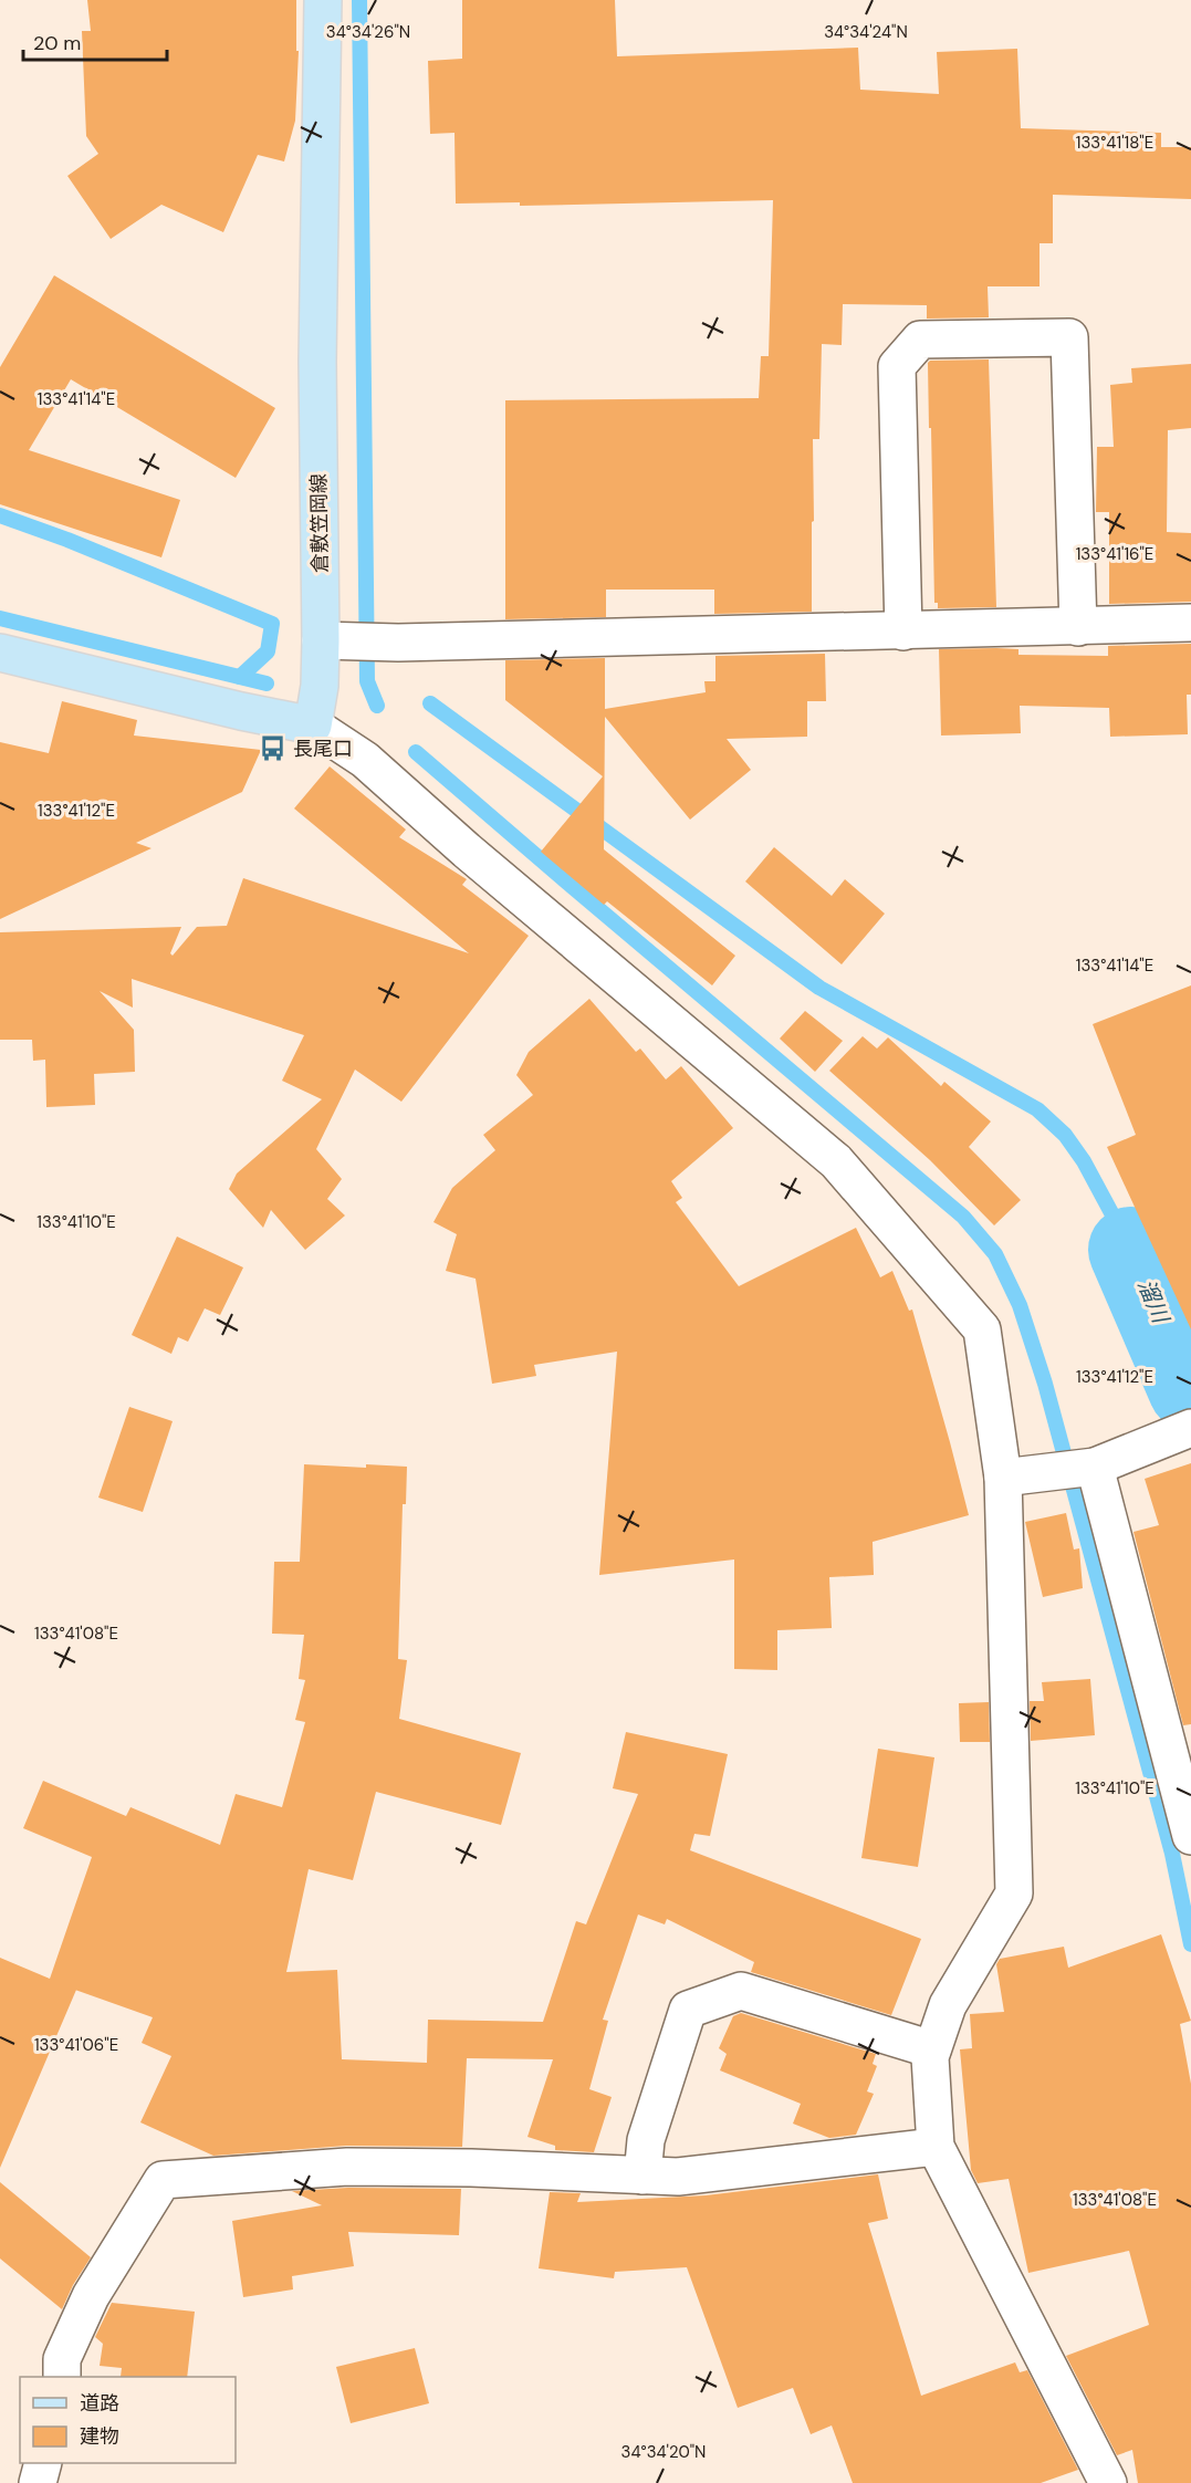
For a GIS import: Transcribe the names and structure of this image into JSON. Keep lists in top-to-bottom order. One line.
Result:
{"streets":{"main road":["倉敷笠岡線"]},"water":["溜川"],"places":{"bus stop":["長尾口"]},"legend":["道路","建物"],"scale_bar":"20 m","coordinates":["34°34'26\"N","34°34'24\"N","133°41'18\"E","133°41'14\"E","133°41'16\"E","133°41'12\"E","133°41'10\"E","133°41'08\"E","133°41'06\"E","34°34'20\"N"]}
